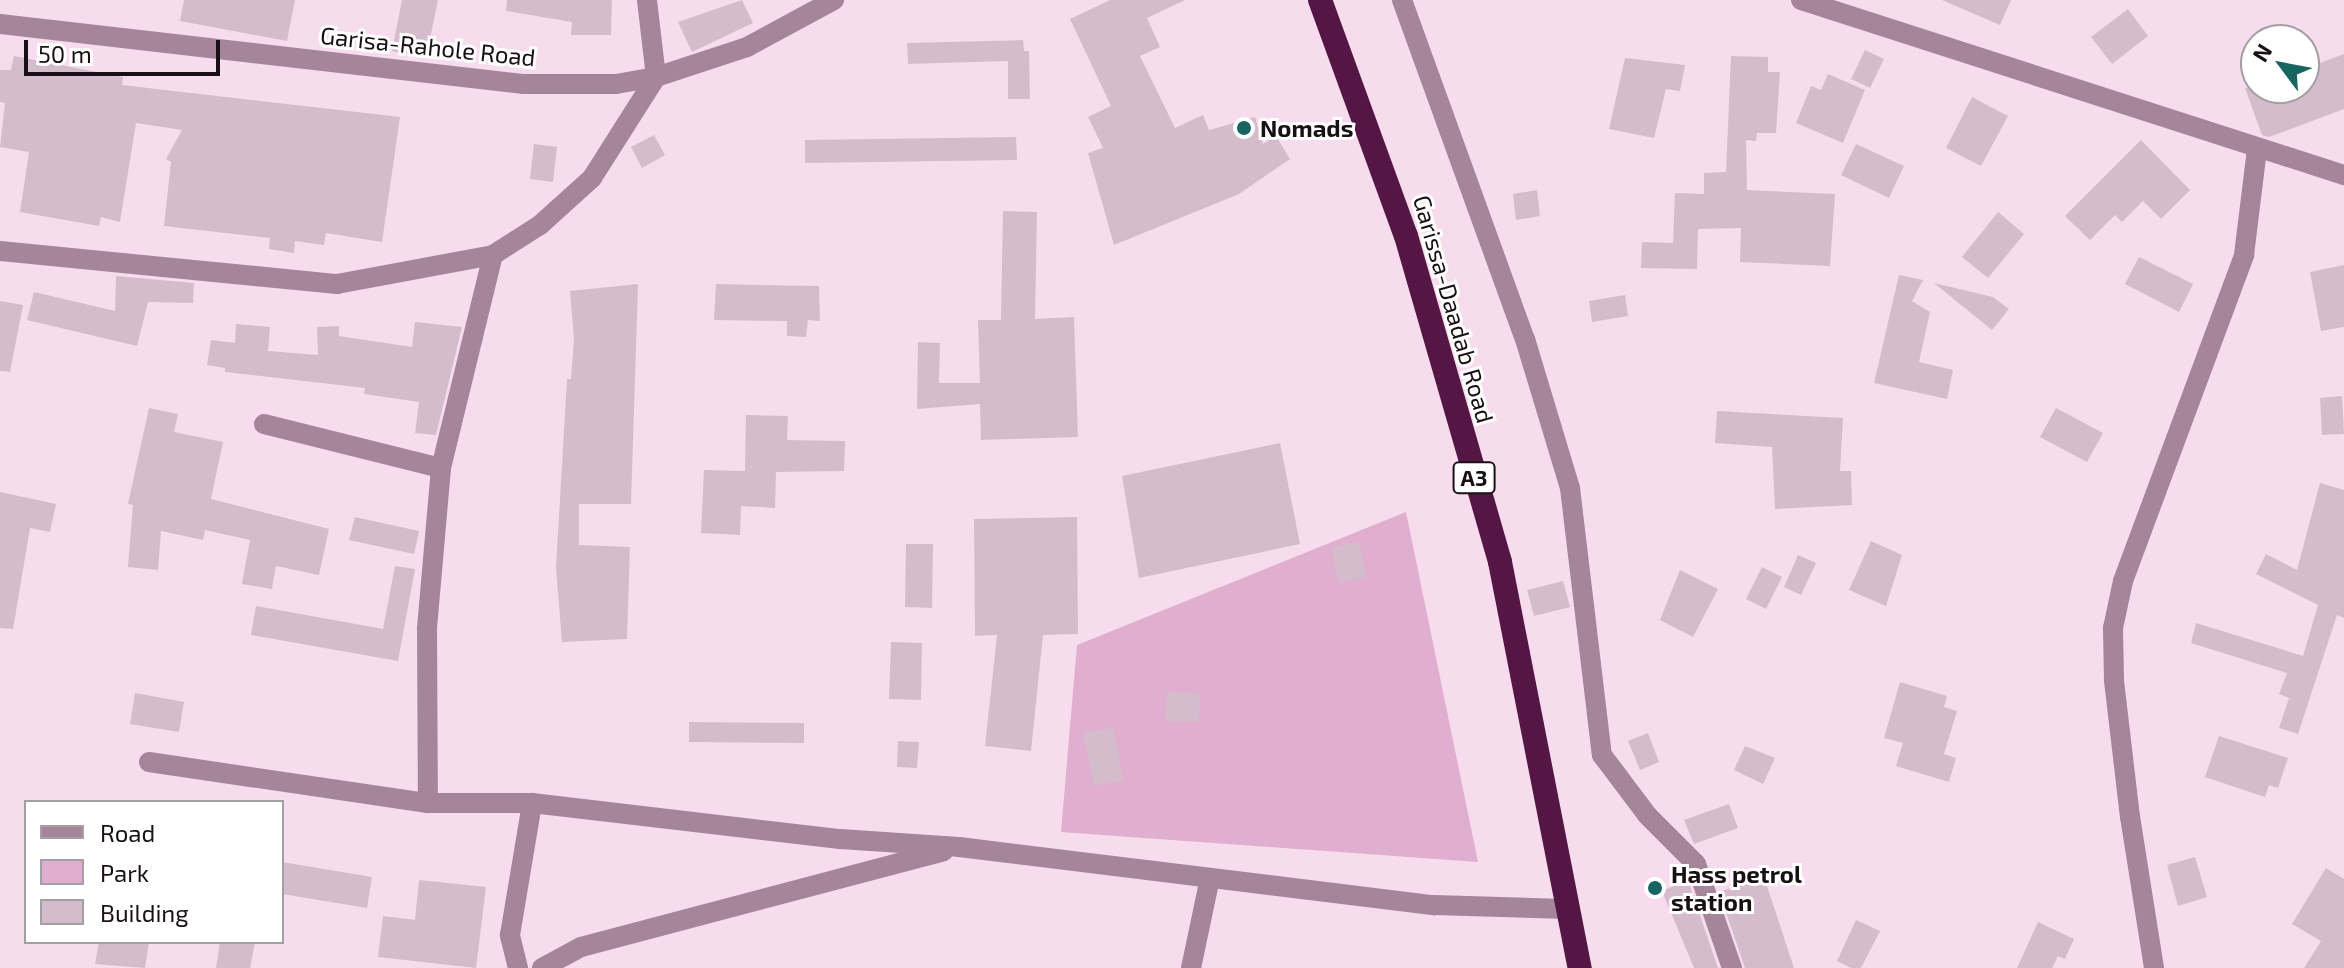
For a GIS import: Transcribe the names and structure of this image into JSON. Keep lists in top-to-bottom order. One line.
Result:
{"streets":{"highway":["Garissa-Daadab Road","A3"],"street":["Garisa-Rahole Road"]},"places":["Nomads","Hass petrol station"],"legend":["Road","Park","Building"],"scale_bar":"50 m","north":"top left"}
